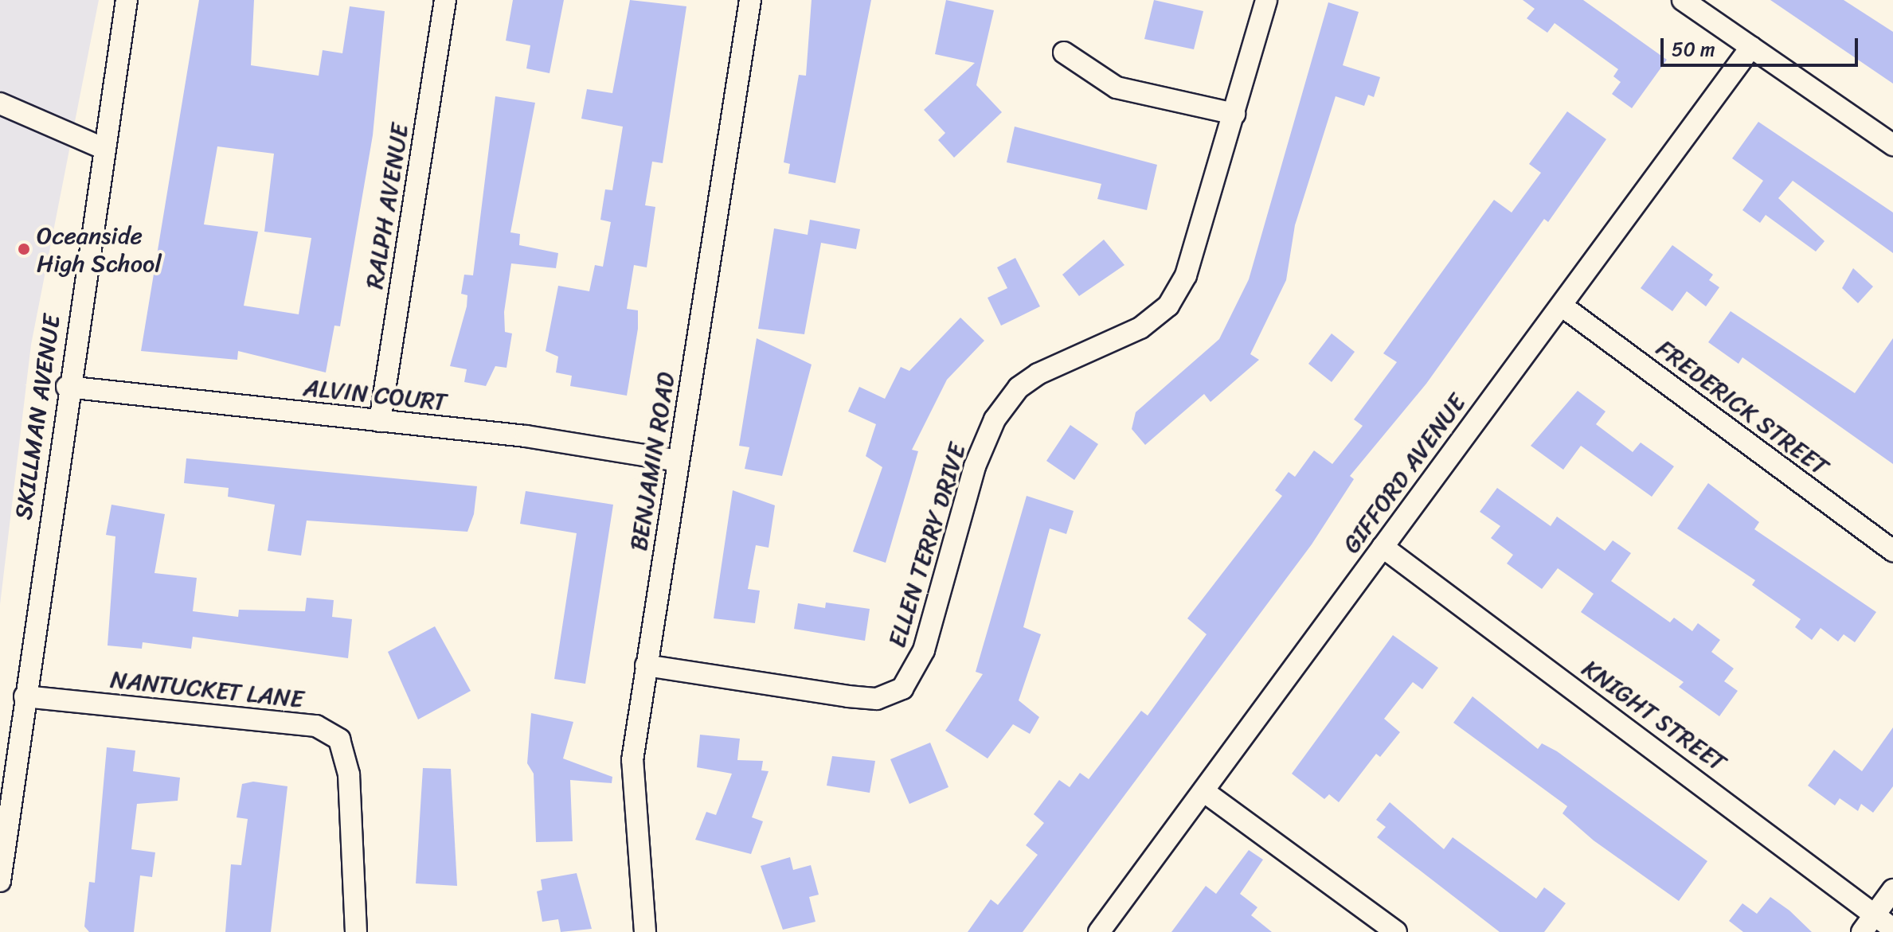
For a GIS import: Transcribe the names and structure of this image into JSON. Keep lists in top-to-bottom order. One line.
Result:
{"streets":{"street":["RALPH AVENUE","ALVIN COURT","FREDERICK STREET","SKILLMAN AVENUE","BENJAMIN ROAD","GIFFORD AVENUE","ELLEN TERRY DRIVE","NANTUCKET LANE","KNIGHT STREET"]},"crossings":[["RALPH AVENUE","ALVIN COURT"],["ALVIN COURT","SKILLMAN AVENUE"],["ALVIN COURT","BENJAMIN ROAD"],["FREDERICK STREET","GIFFORD AVENUE"],["SKILLMAN AVENUE","NANTUCKET LANE"],["BENJAMIN ROAD","ELLEN TERRY DRIVE"],["GIFFORD AVENUE","KNIGHT STREET"]],"places":["Oceanside High School"],"scale_bar":"50 m"}
